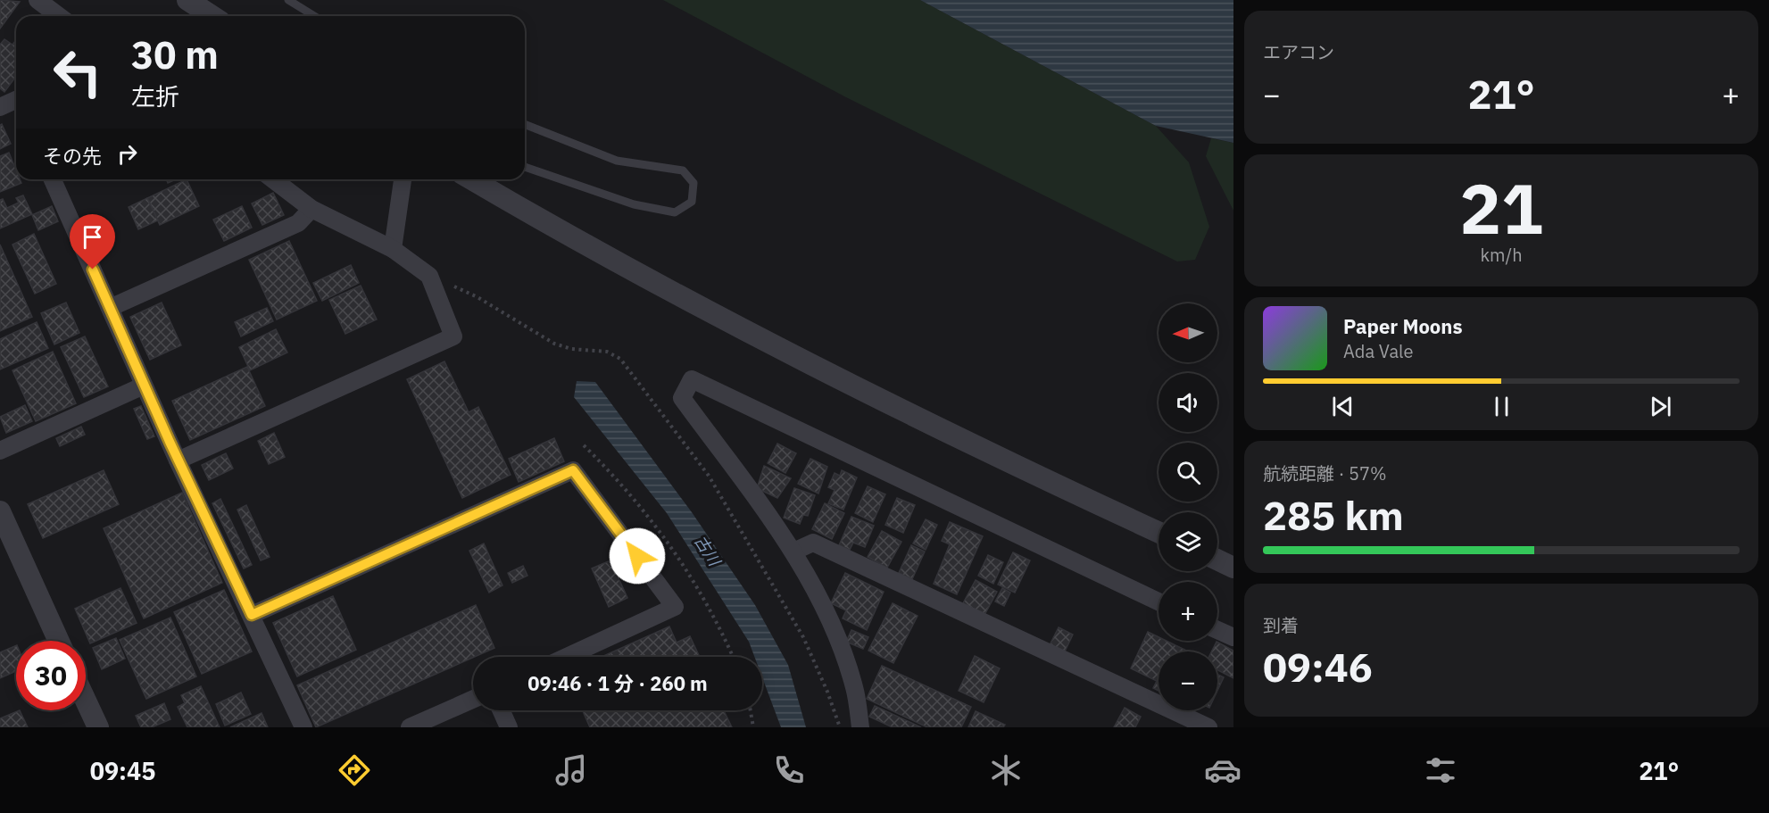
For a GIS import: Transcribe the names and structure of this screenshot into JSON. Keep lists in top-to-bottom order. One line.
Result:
{"water":["古川"],"north":"left","page":{"tile":["エアコン",["21","km/h"],["航続距離 · 57%","285 km"],["到着","09:46"]],"turn":["30 m","左折"],"heat":["−","21°","+"],"then":"その先","map_buttons":["+","−"],"song":["Paper Moons","Ada Vale"],"limit":"30","trip":"09:46 · 1 分 · 260 m","tabs":["09:45","21°"]}}
